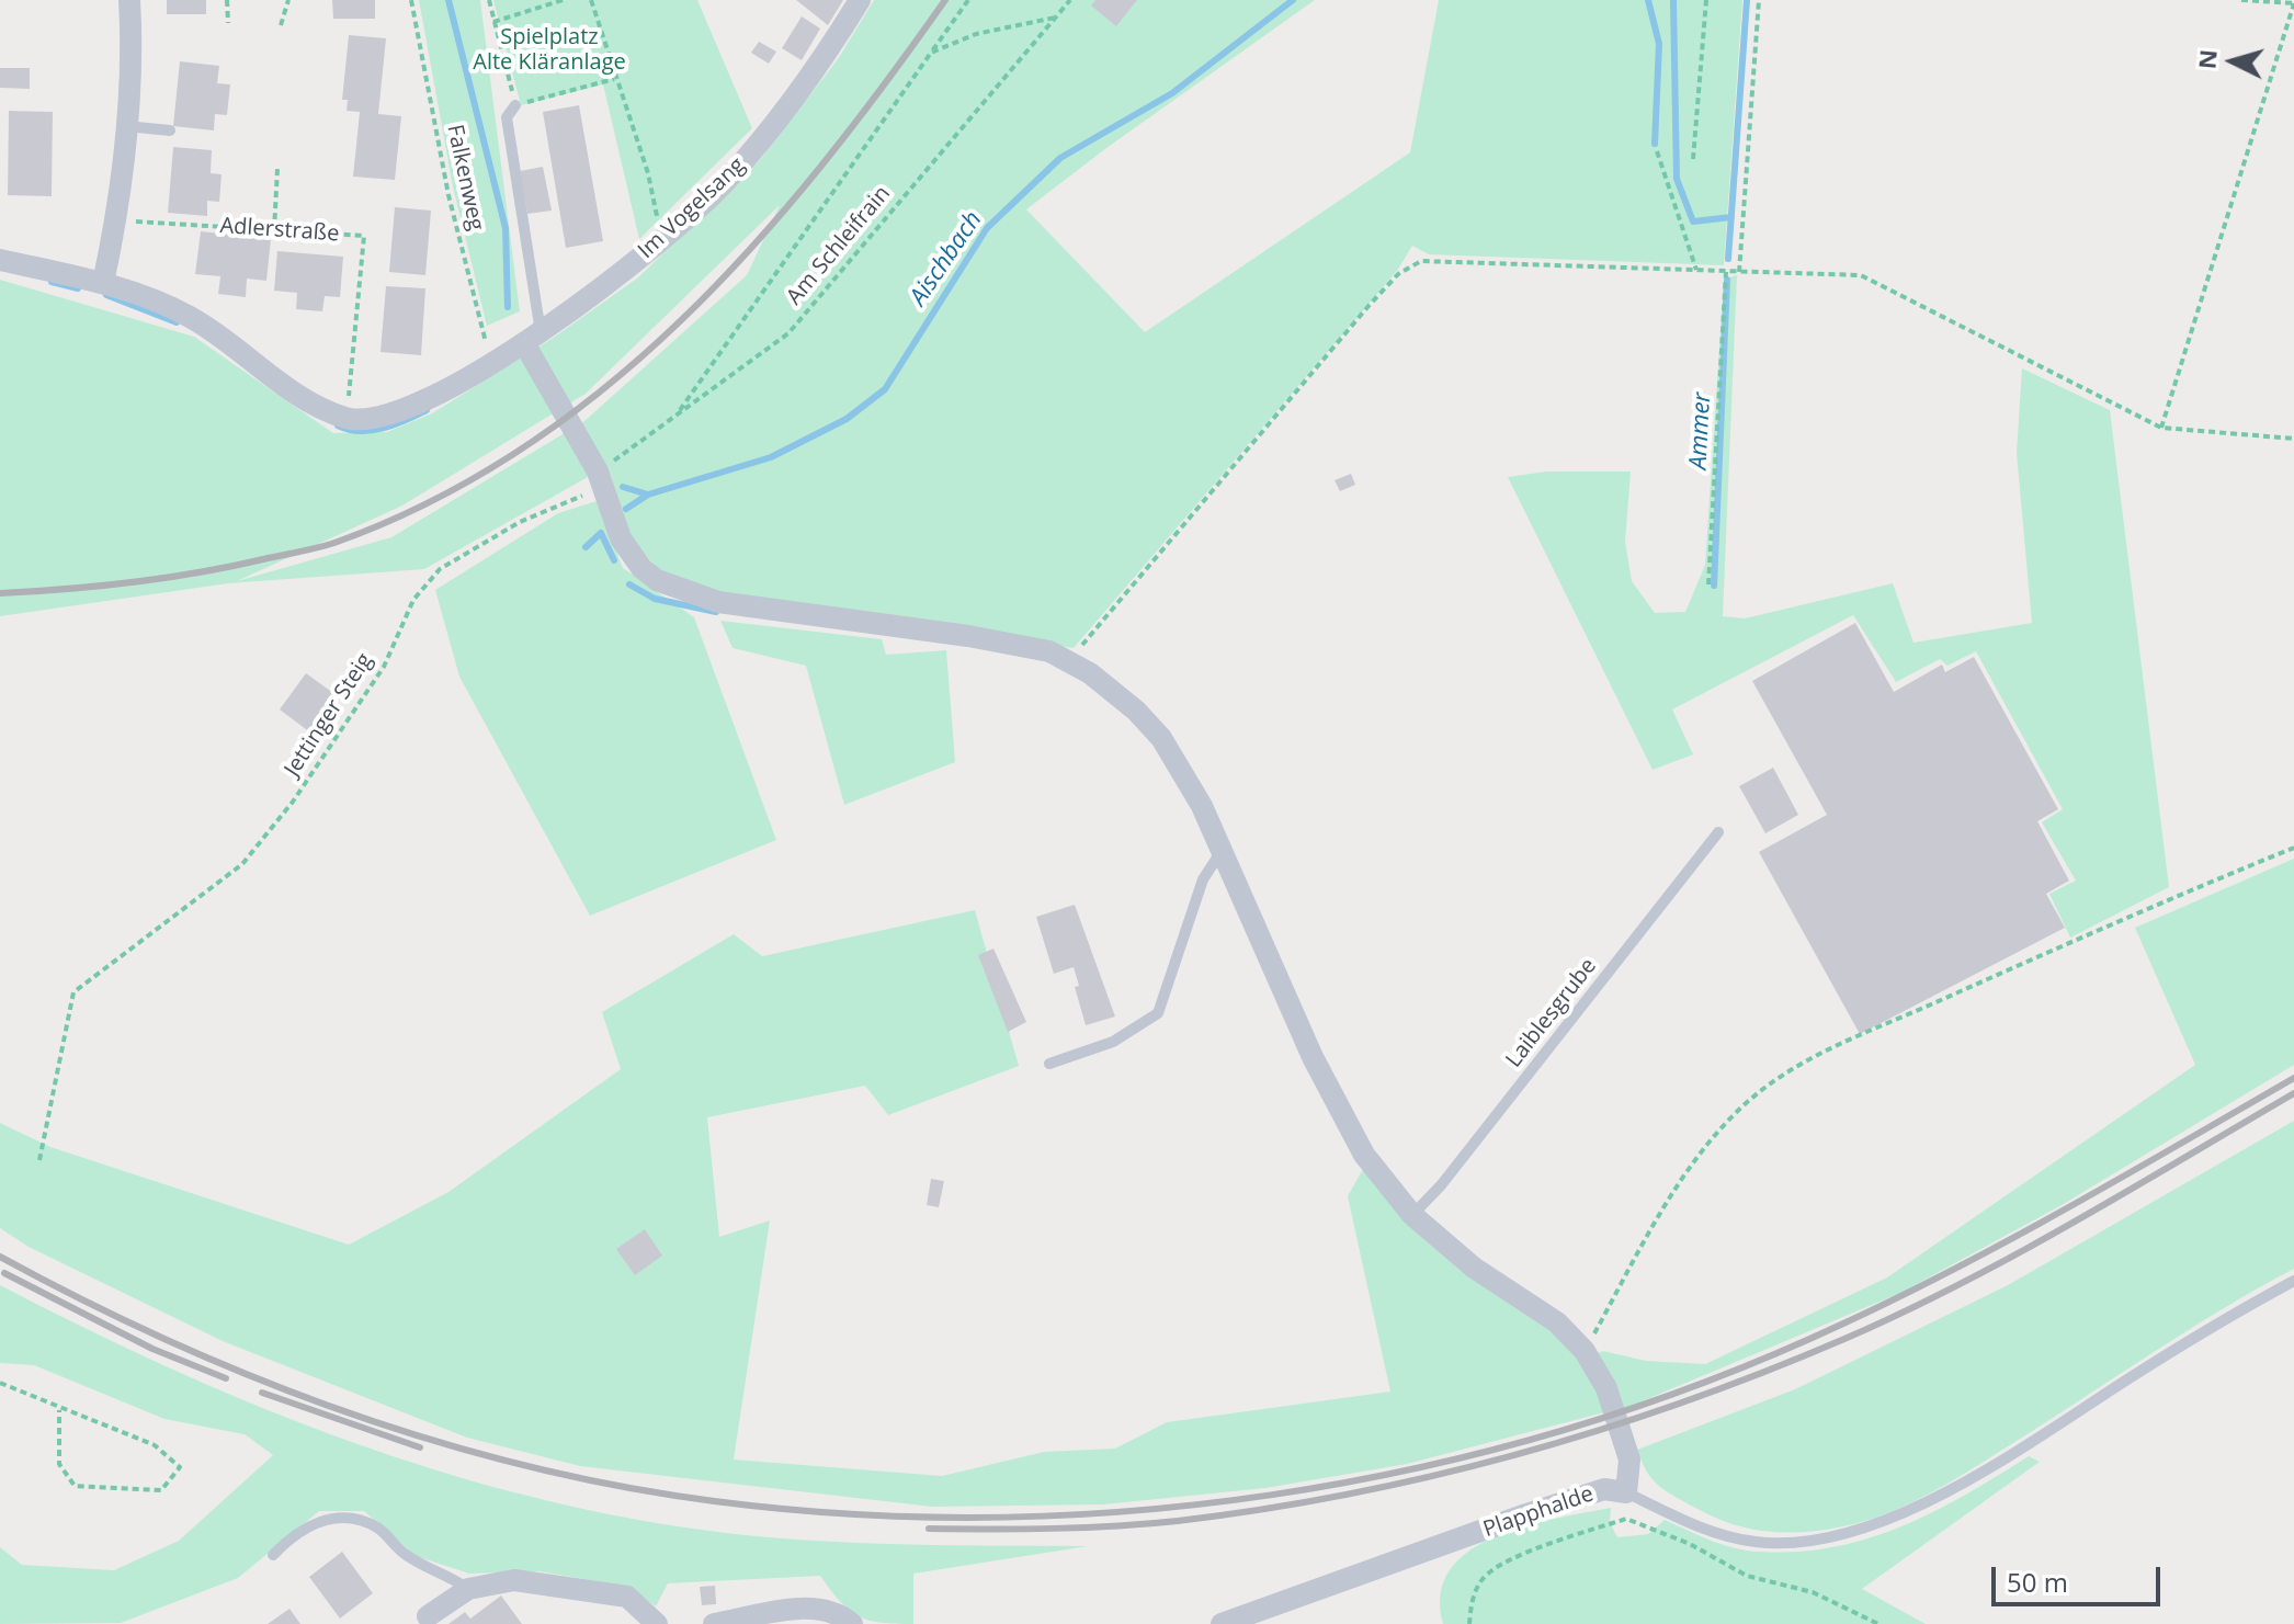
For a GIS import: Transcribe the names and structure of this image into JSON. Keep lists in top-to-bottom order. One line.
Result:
{"streets":{"street":["Im Vogelsang","Plapphalde"],"lane":["Laiblesgrube"],"path":["Falkenweg","Adlerstraße","Am Schleifrain","Jettinger Steig"]},"crossings":[["Falkenweg","Im Vogelsang"],["Im Vogelsang","Adlerstraße"],["Am Schleifrain","Jettinger Steig"]],"water":["Aischbach","Ammer"],"parks":["Spielplatz Alte Kläranlage"],"scale_bar":"50 m","north":"left"}
